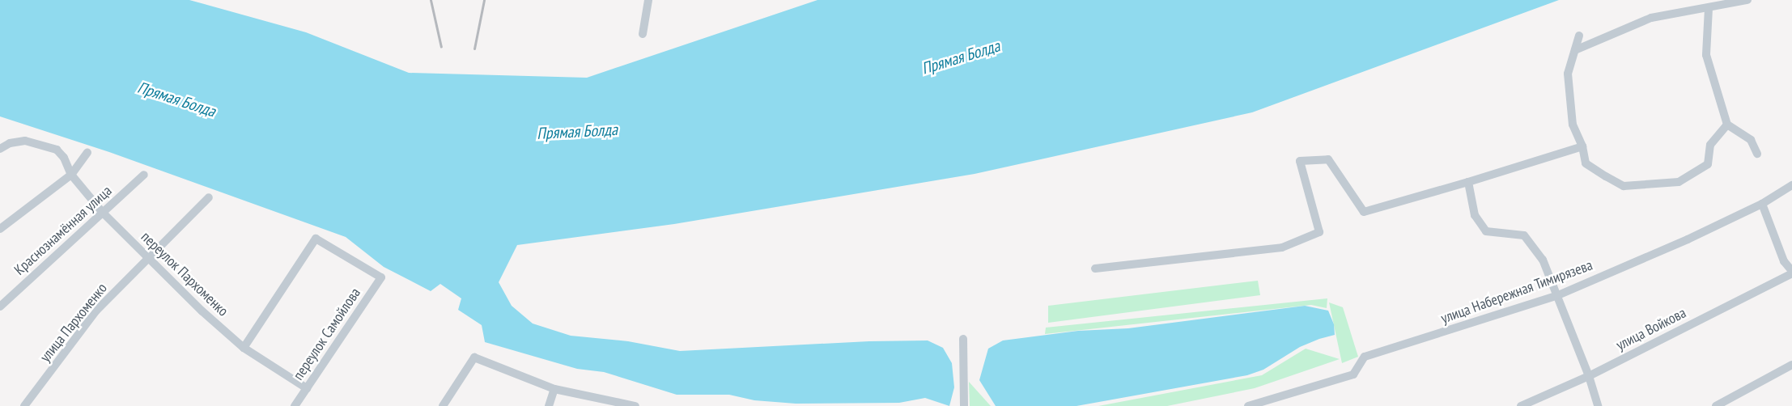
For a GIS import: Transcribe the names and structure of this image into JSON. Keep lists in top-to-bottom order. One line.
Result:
{"streets":{"street":["Краснознамённая улица","переулок Пархоменко","улица Набережная Тимирязева","улица Пархоменко","улица Войкова","переулок Самойлова"]},"crossings":[["Краснознамённая улица","переулок Пархоменко"],["переулок Пархоменко","улица Пархоменко"],["переулок Пархоменко","переулок Самойлова"]],"water":["Прямая Болда"]}
